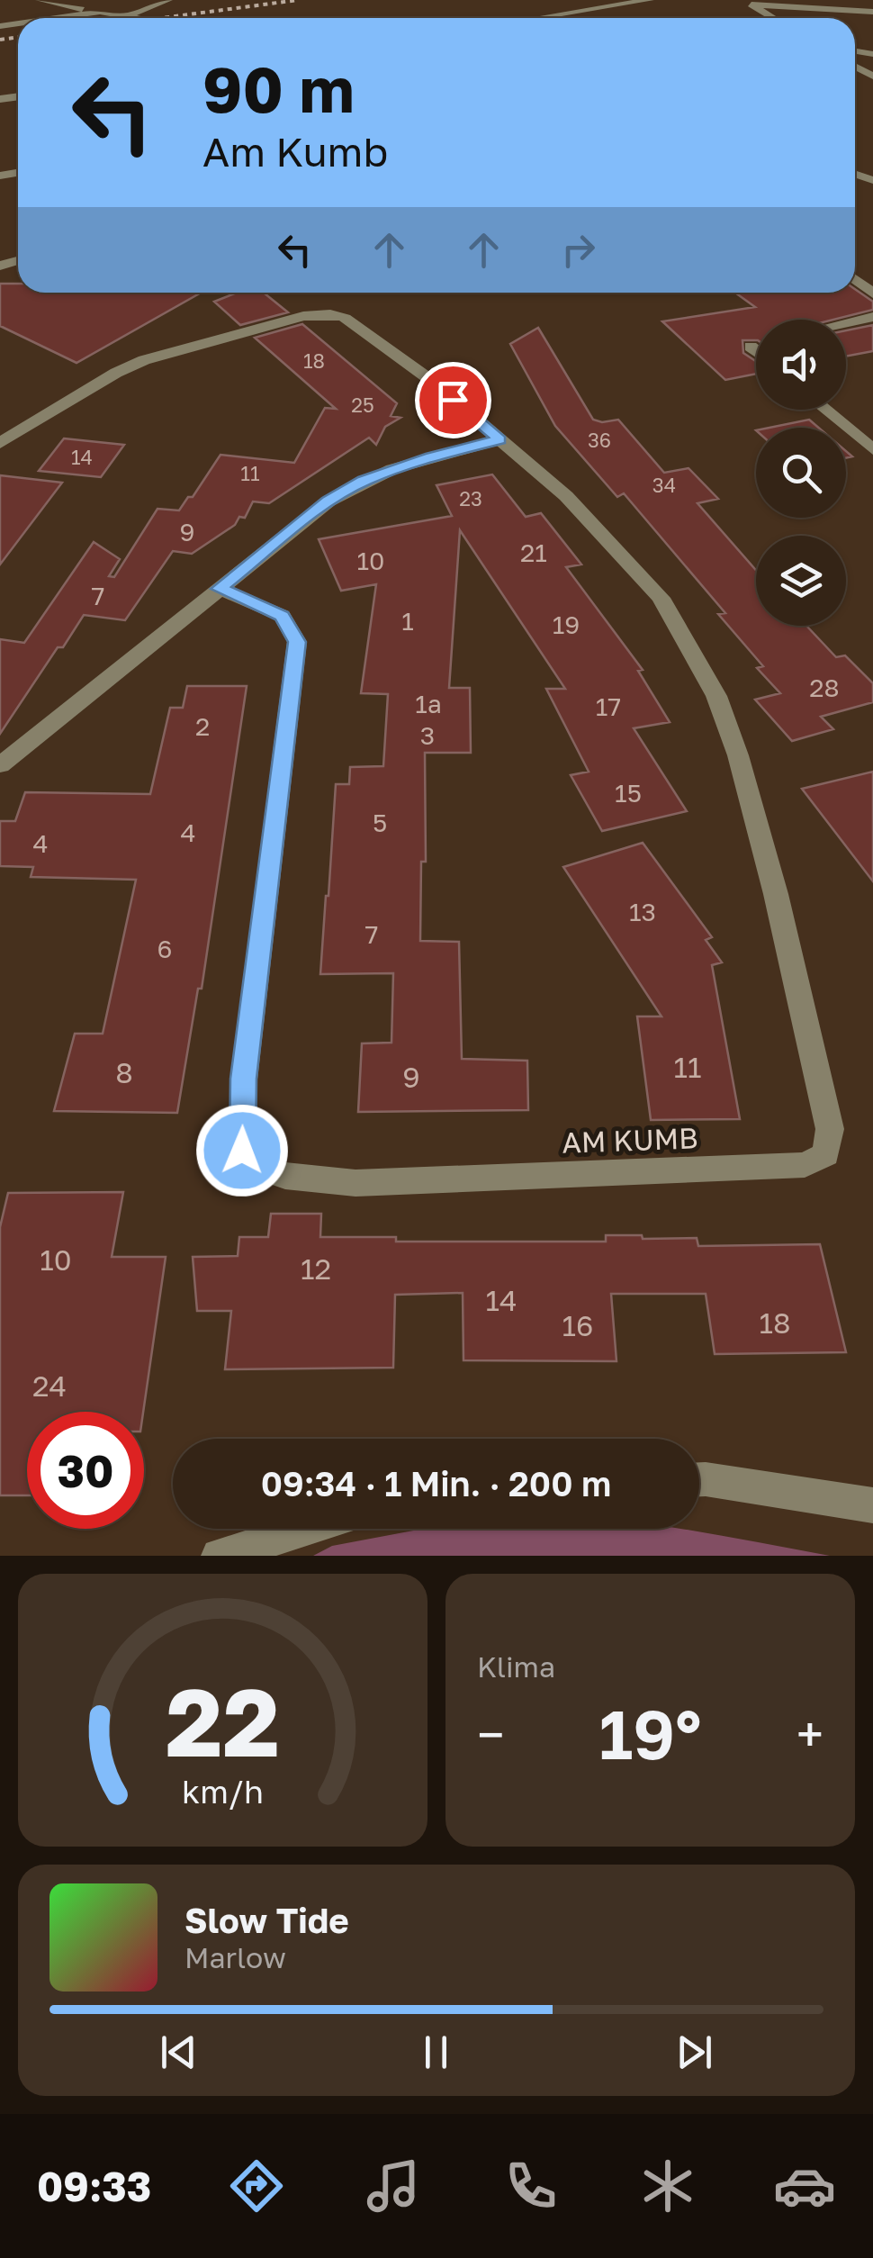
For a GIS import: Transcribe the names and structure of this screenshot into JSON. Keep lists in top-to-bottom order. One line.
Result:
{"streets":{"street":["AM KUMB"]},"house_numbers":["18","25","36","14","11","34","23","9","21","10","7","1","19","28","1a","17","2","3","15","5","4","4","13","7","6","11","8","9","10","12","14","18","16","24"],"page":{"turn":["90 m","Am Kumb"],"limit":"30","trip":"09:34 · 1 Min. · 200 m","tile":"Klima","heat":["−","19°","+"],"song":["Slow Tide","Marlow"],"tabs":"09:33","gauge":["22","km/h"]}}
